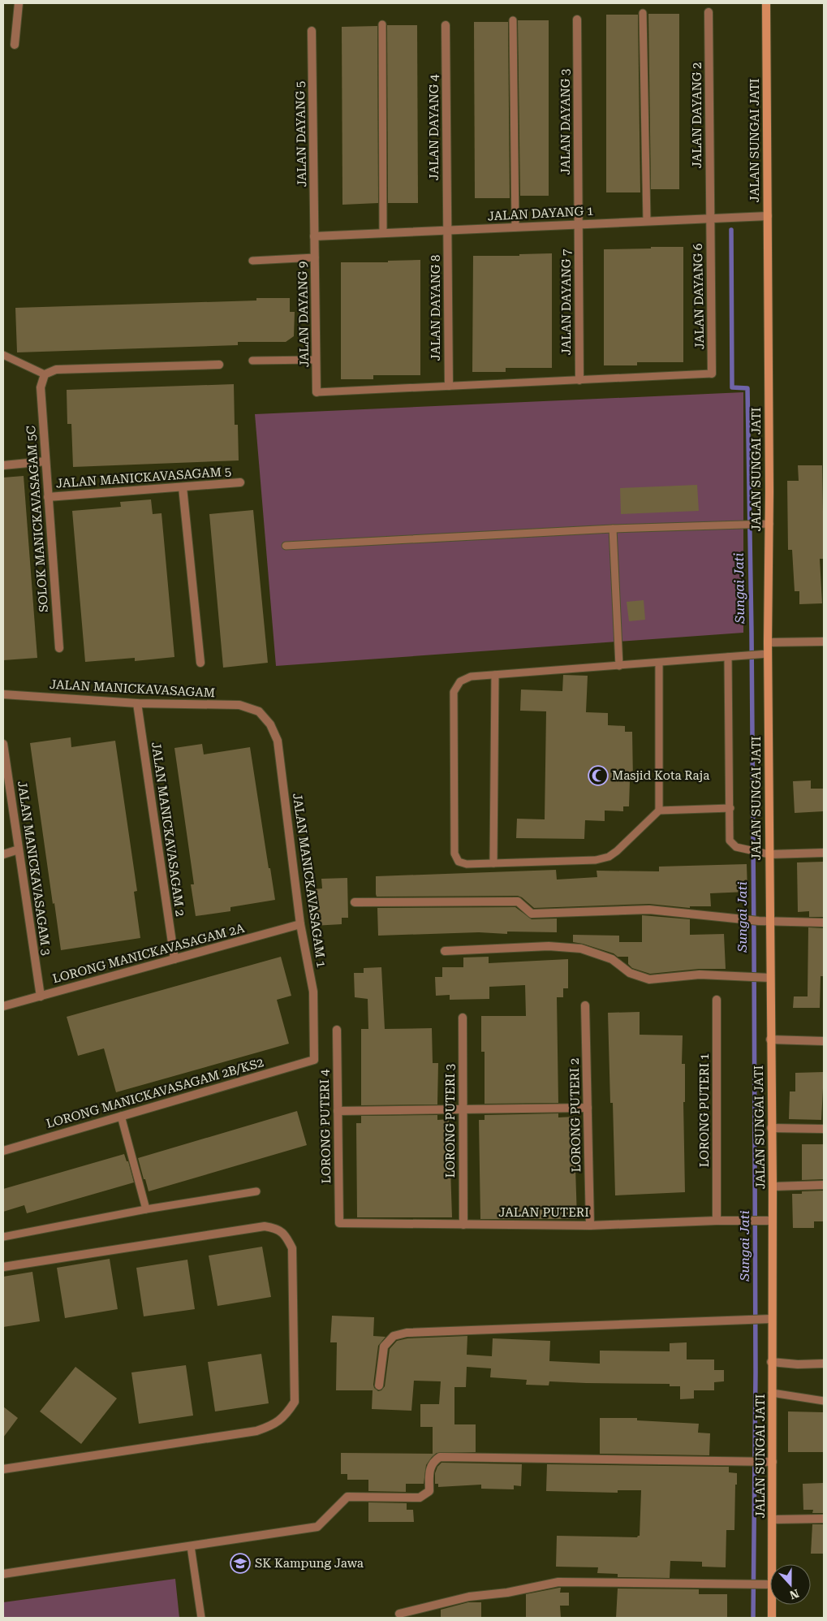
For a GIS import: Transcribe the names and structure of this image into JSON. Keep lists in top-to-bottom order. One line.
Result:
{"streets":{"main road":["JALAN SUNGAI JATI"],"street":["JALAN DAYANG 2","JALAN DAYANG 3","JALAN DAYANG 4","JALAN DAYANG 5","JALAN DAYANG 1","JALAN DAYANG 6","JALAN DAYANG 7","JALAN DAYANG 8","JALAN DAYANG 9","JALAN MANICKAVASAGAM 5","SOLOK MANICKAVASAGAM 5C","JALAN MANICKAVASAGAM","JALAN MANICKAVASAGAM 2","JALAN MANICKAVASAGAM 3","JALAN MANICKAVASAGAM 1","LORONG MANICKAVASAGAM 2A","LORONG MANICKAVASAGAM 2B/KS2","LORONG PUTERI 1","LORONG PUTERI 2","LORONG PUTERI 3","LORONG PUTERI 4","JALAN PUTERI"]},"crossings":[["JALAN DAYANG 2","JALAN DAYANG 1"],["JALAN DAYANG 2","JALAN DAYANG 6"],["JALAN DAYANG 3","JALAN DAYANG 1"],["JALAN DAYANG 3","JALAN DAYANG 7"],["JALAN DAYANG 4","JALAN DAYANG 1"],["JALAN DAYANG 4","JALAN DAYANG 8"],["JALAN DAYANG 5","JALAN DAYANG 1"],["JALAN DAYANG 5","JALAN DAYANG 9"],["JALAN SUNGAI JATI","JALAN DAYANG 1"],["JALAN SUNGAI JATI","JALAN PUTERI"],["JALAN DAYANG 1","JALAN DAYANG 6"],["JALAN DAYANG 1","JALAN DAYANG 7"],["JALAN DAYANG 1","JALAN DAYANG 8"],["JALAN DAYANG 1","JALAN DAYANG 9"],["JALAN MANICKAVASAGAM 5","SOLOK MANICKAVASAGAM 5C"],["JALAN MANICKAVASAGAM","JALAN MANICKAVASAGAM 2"],["JALAN MANICKAVASAGAM","JALAN MANICKAVASAGAM 1"],["JALAN MANICKAVASAGAM 2","LORONG MANICKAVASAGAM 2A"],["JALAN MANICKAVASAGAM 3","LORONG MANICKAVASAGAM 2A"],["JALAN MANICKAVASAGAM 1","LORONG MANICKAVASAGAM 2A"],["JALAN MANICKAVASAGAM 1","LORONG MANICKAVASAGAM 2B/KS2"],["LORONG PUTERI 1","JALAN PUTERI"],["LORONG PUTERI 2","JALAN PUTERI"],["LORONG PUTERI 3","JALAN PUTERI"],["LORONG PUTERI 4","JALAN PUTERI"]],"water":["Sungai Jati"],"places":{"mosque":["Masjid Kota Raja"],"school or university":["SK Kampung Jawa"]},"north":"bottom"}
